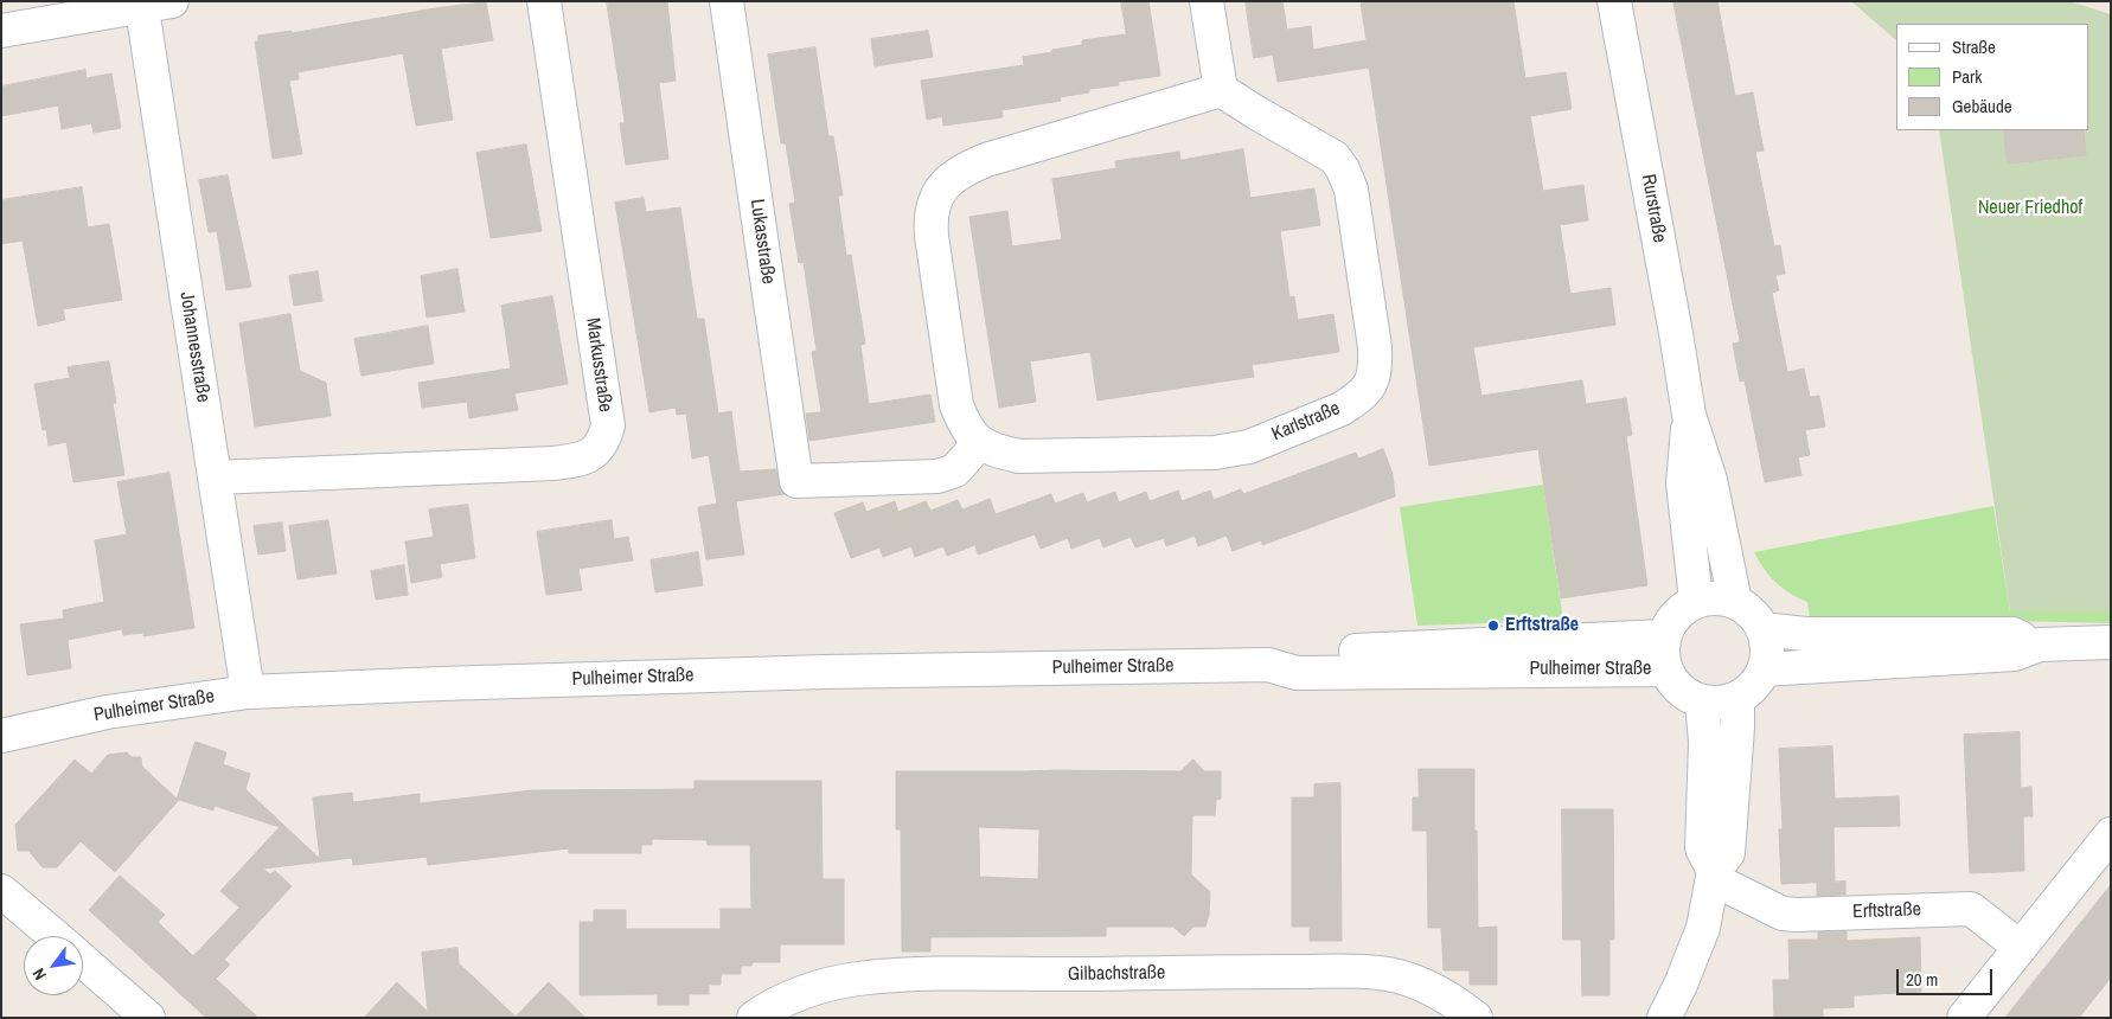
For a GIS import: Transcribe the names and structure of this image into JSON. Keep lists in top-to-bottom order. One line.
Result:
{"streets":{"street":["Rurstraße","Lukasstraße","Johannesstraße","Markusstraße","Karlstraße","Pulheimer Straße","Erftstraße","Gilbachstraße"]},"crossings":[["Rurstraße","Pulheimer Straße"],["Lukasstraße","Karlstraße"],["Johannesstraße","Markusstraße"],["Johannesstraße","Pulheimer Straße"]],"parks":["Neuer Friedhof"],"places":["Erftstraße"],"legend":["Straße","Park","Gebäude"],"scale_bar":"20 m","north":"bottom left"}
